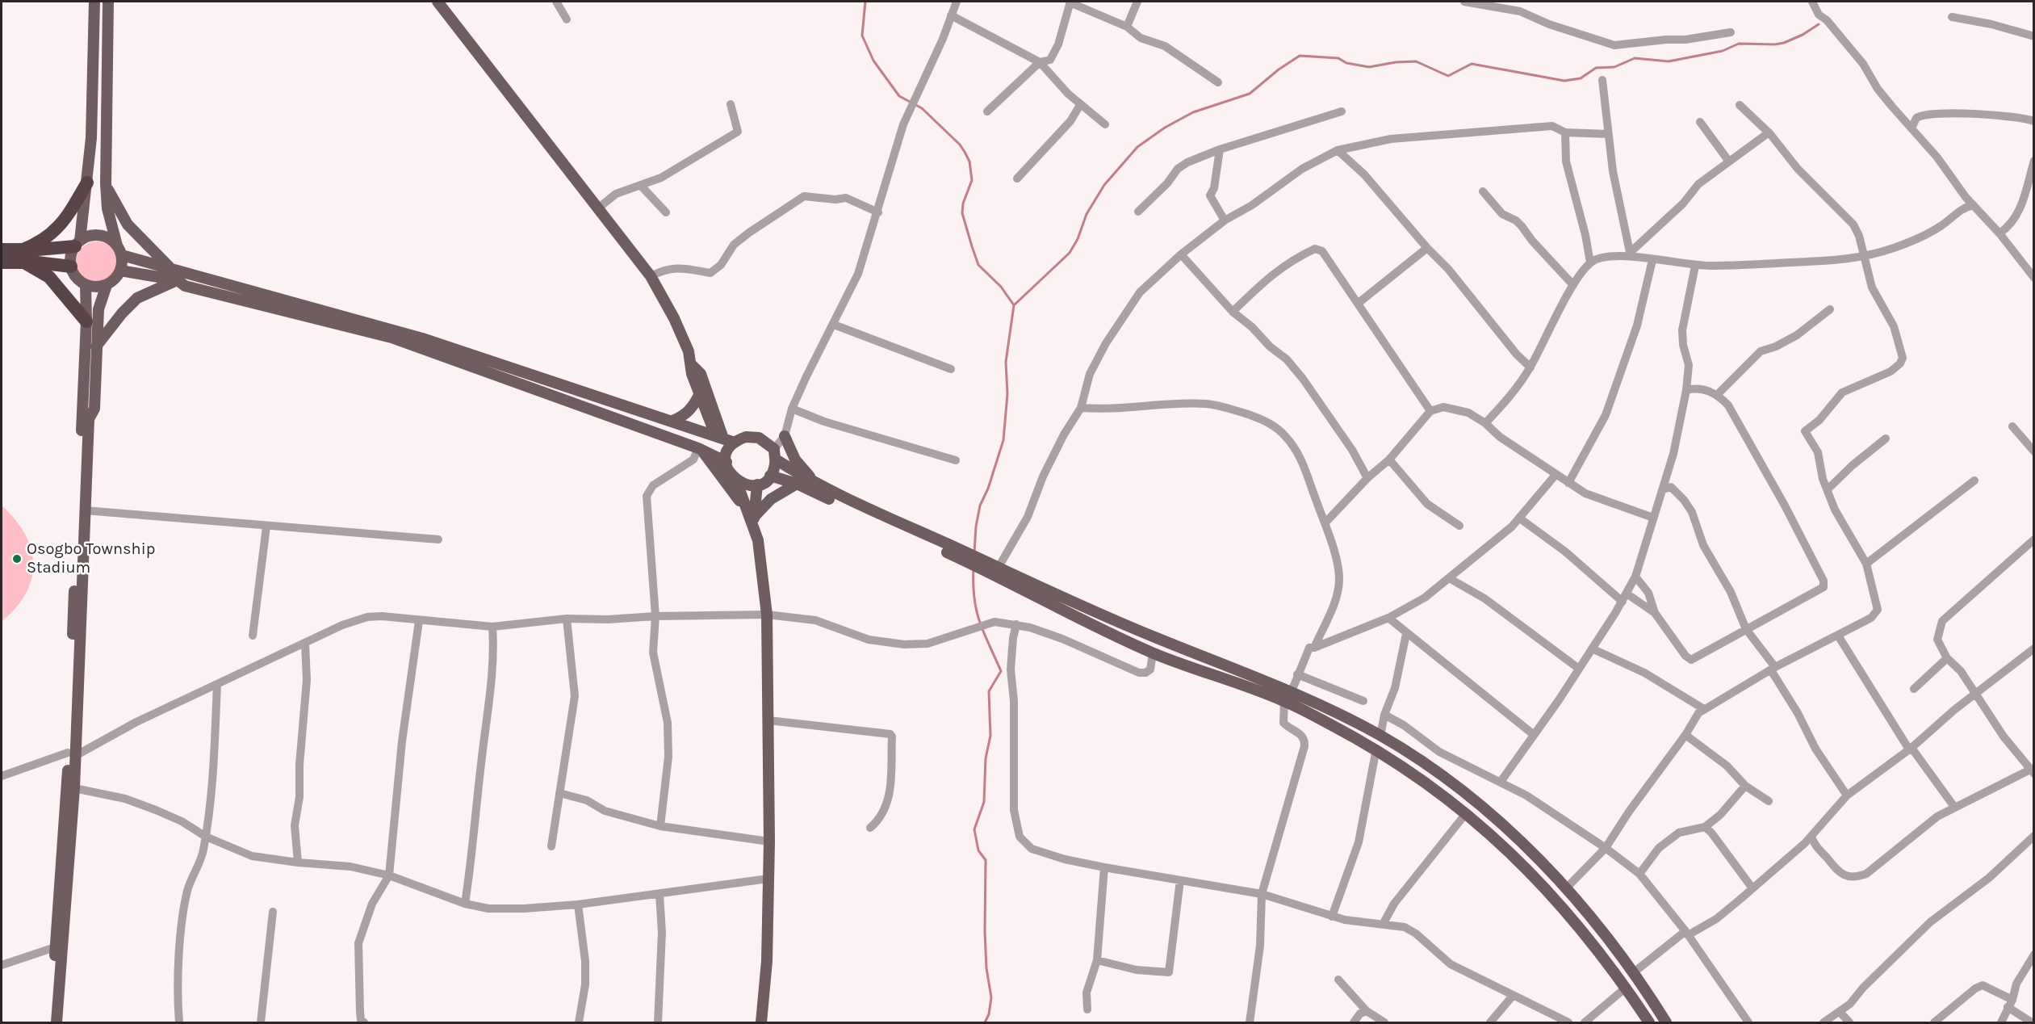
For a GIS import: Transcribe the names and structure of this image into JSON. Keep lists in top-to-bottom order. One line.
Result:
{"places":["Osogbo Township Stadium"]}
